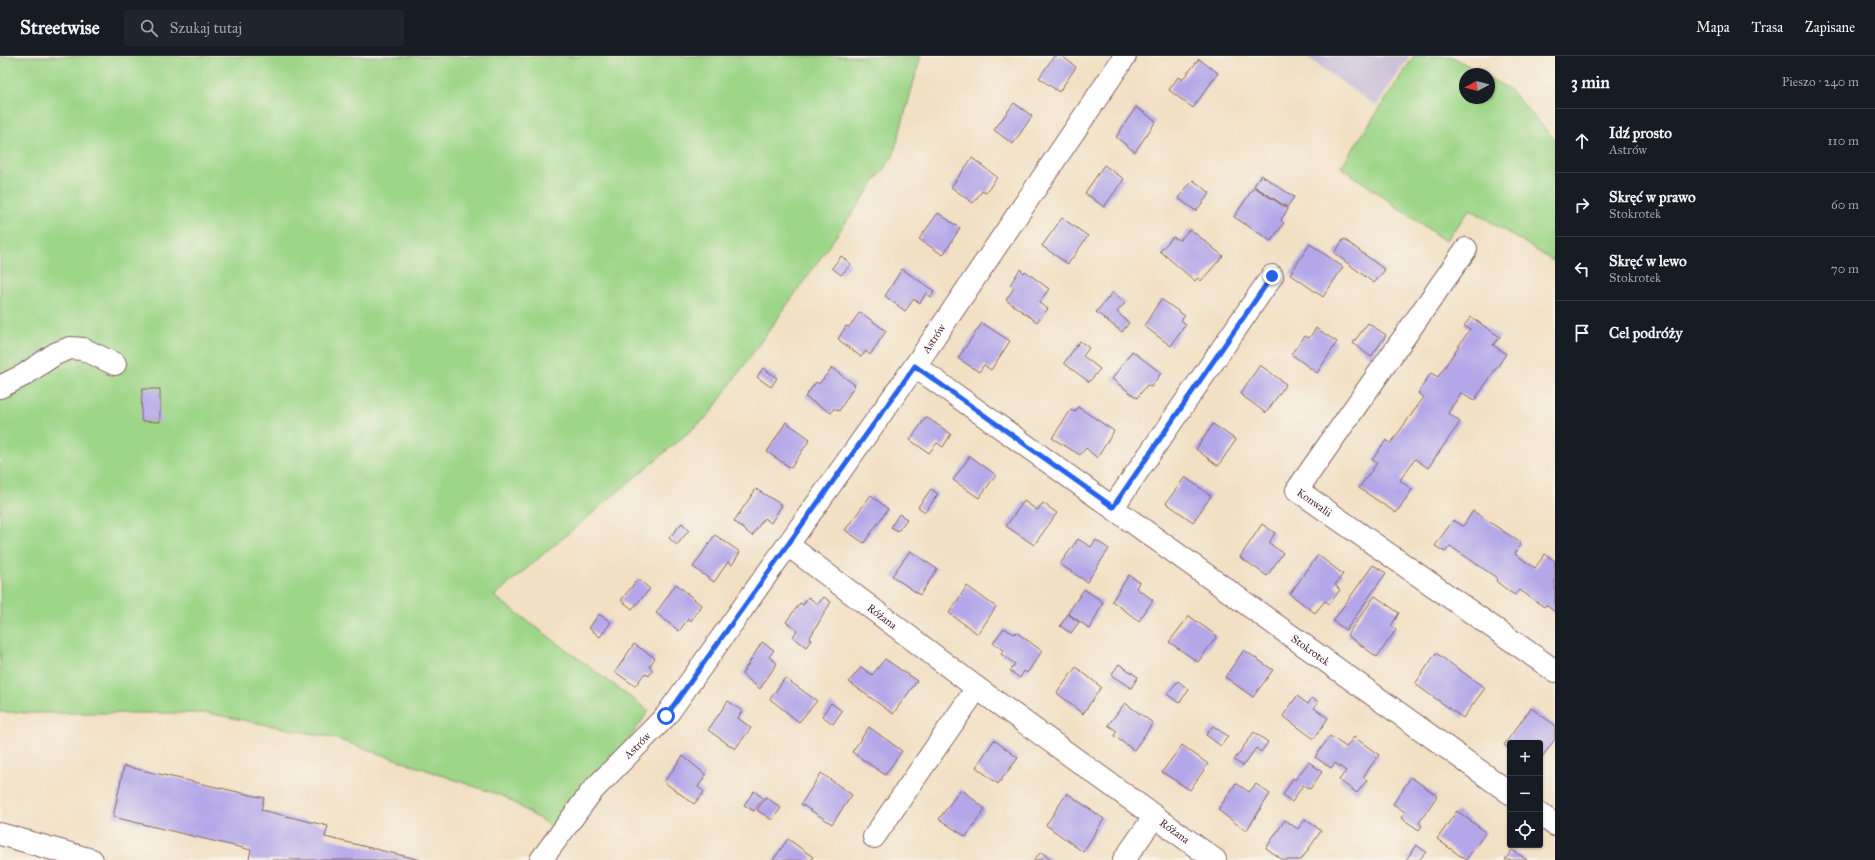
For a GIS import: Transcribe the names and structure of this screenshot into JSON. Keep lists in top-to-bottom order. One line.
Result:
{"streets":{"street":["Astrów","Konwalii","Różana","Stokrotek"]},"crossings":[["Astrów","Różana"],["Astrów","Stokrotek"]],"north":"left","page":{"header":"Streetwise","search":"Szukaj tutaj","nav":["Mapa","Trasa","Zapisane"],"heading":["3 min","Pieszo · 240 m"],"list":[["Idź prosto","Astrów","110 m"],["Skręć w prawo","Stokrotek","60 m"],["Skręć w lewo","Stokrotek","70 m"],"Cel podróży"],"map_buttons":["+","−"]}}
